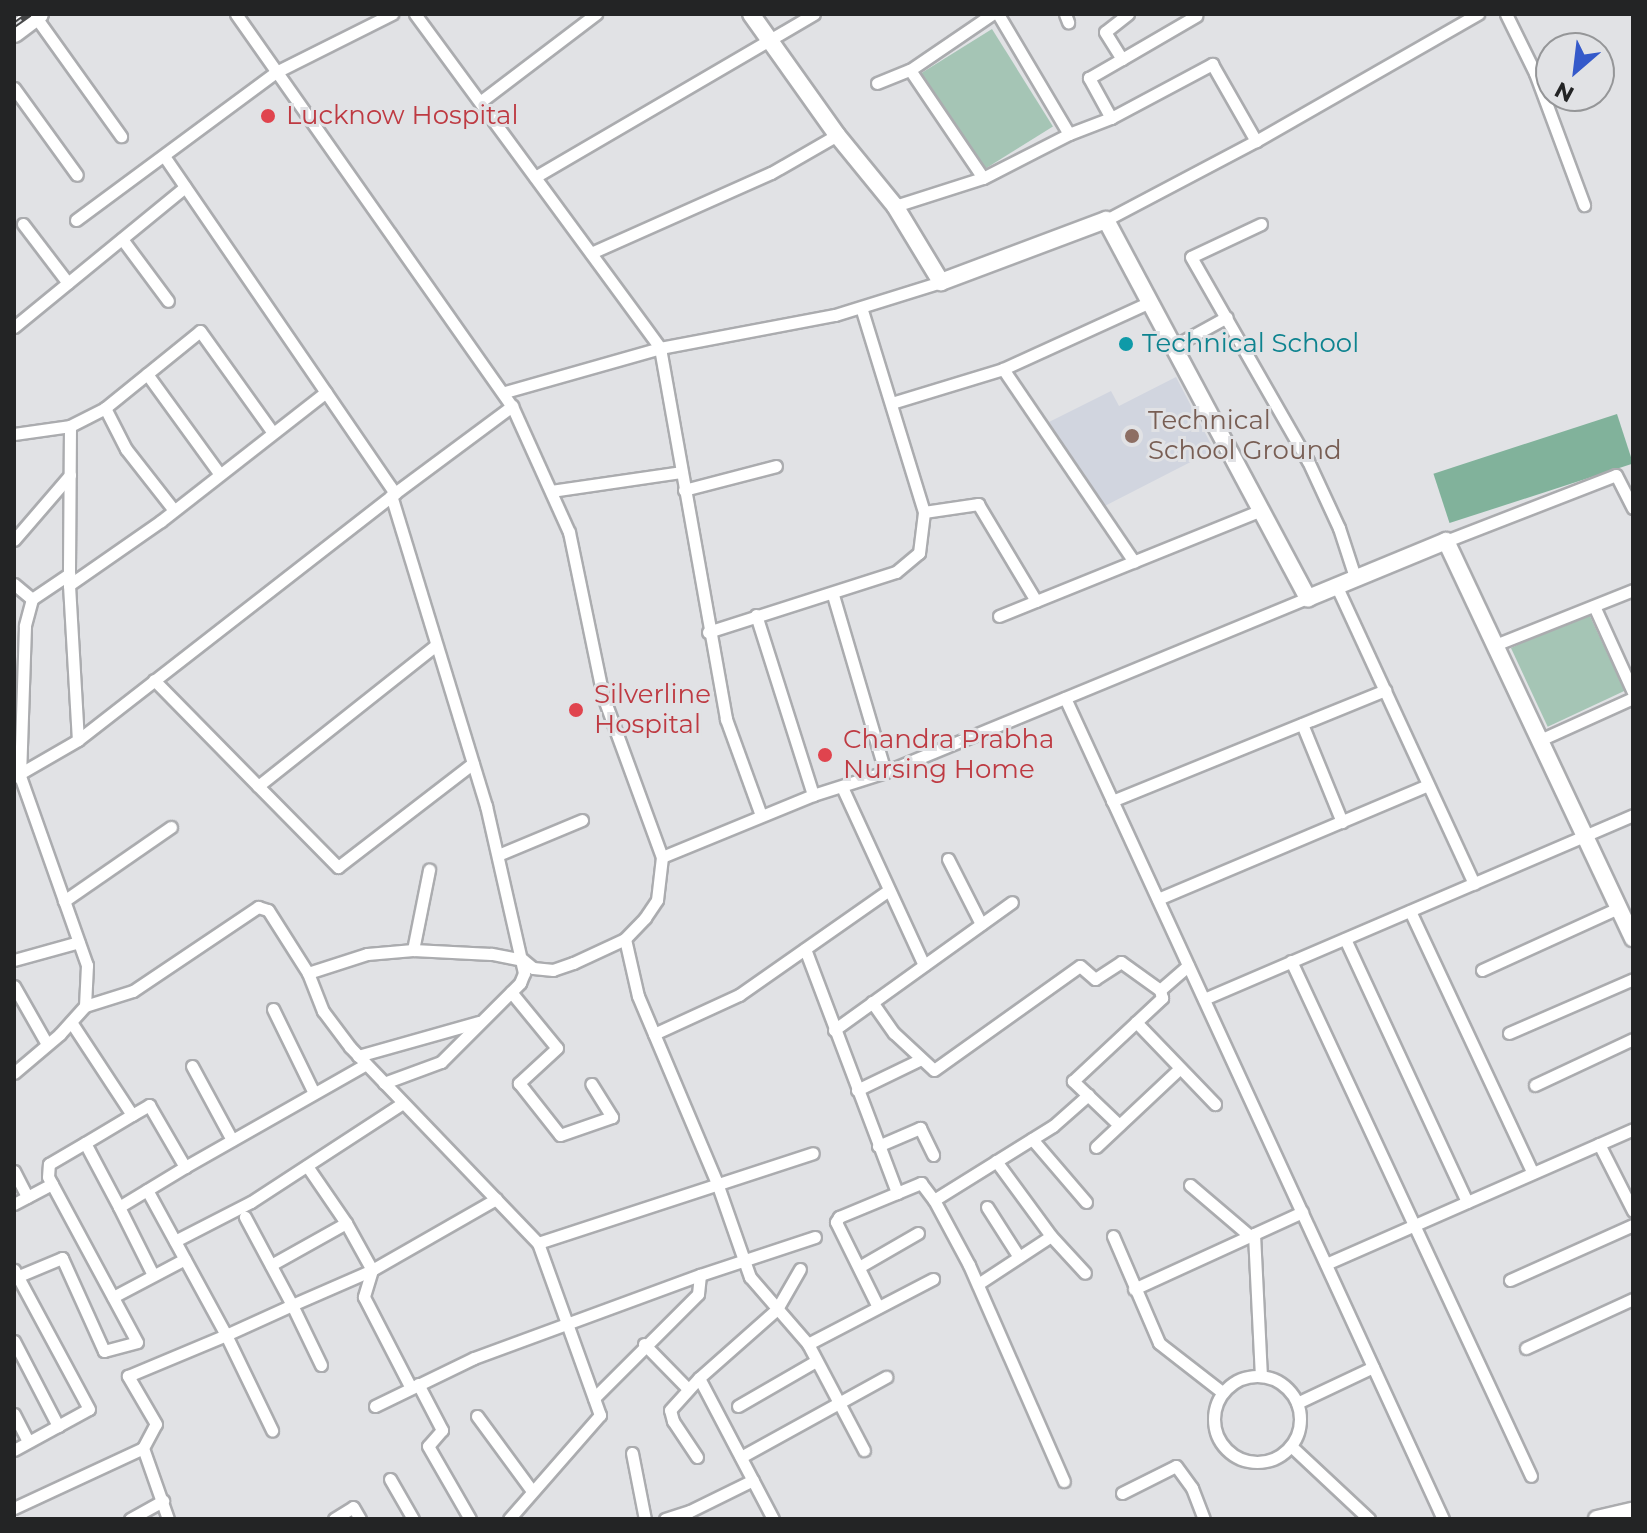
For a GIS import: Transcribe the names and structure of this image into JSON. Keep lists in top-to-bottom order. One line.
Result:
{"places":["Lucknow Hospital","Technical School","Technical School Ground","Silverline Hospital","Chandra Prabha Nursing Home"],"north":"bottom left"}
